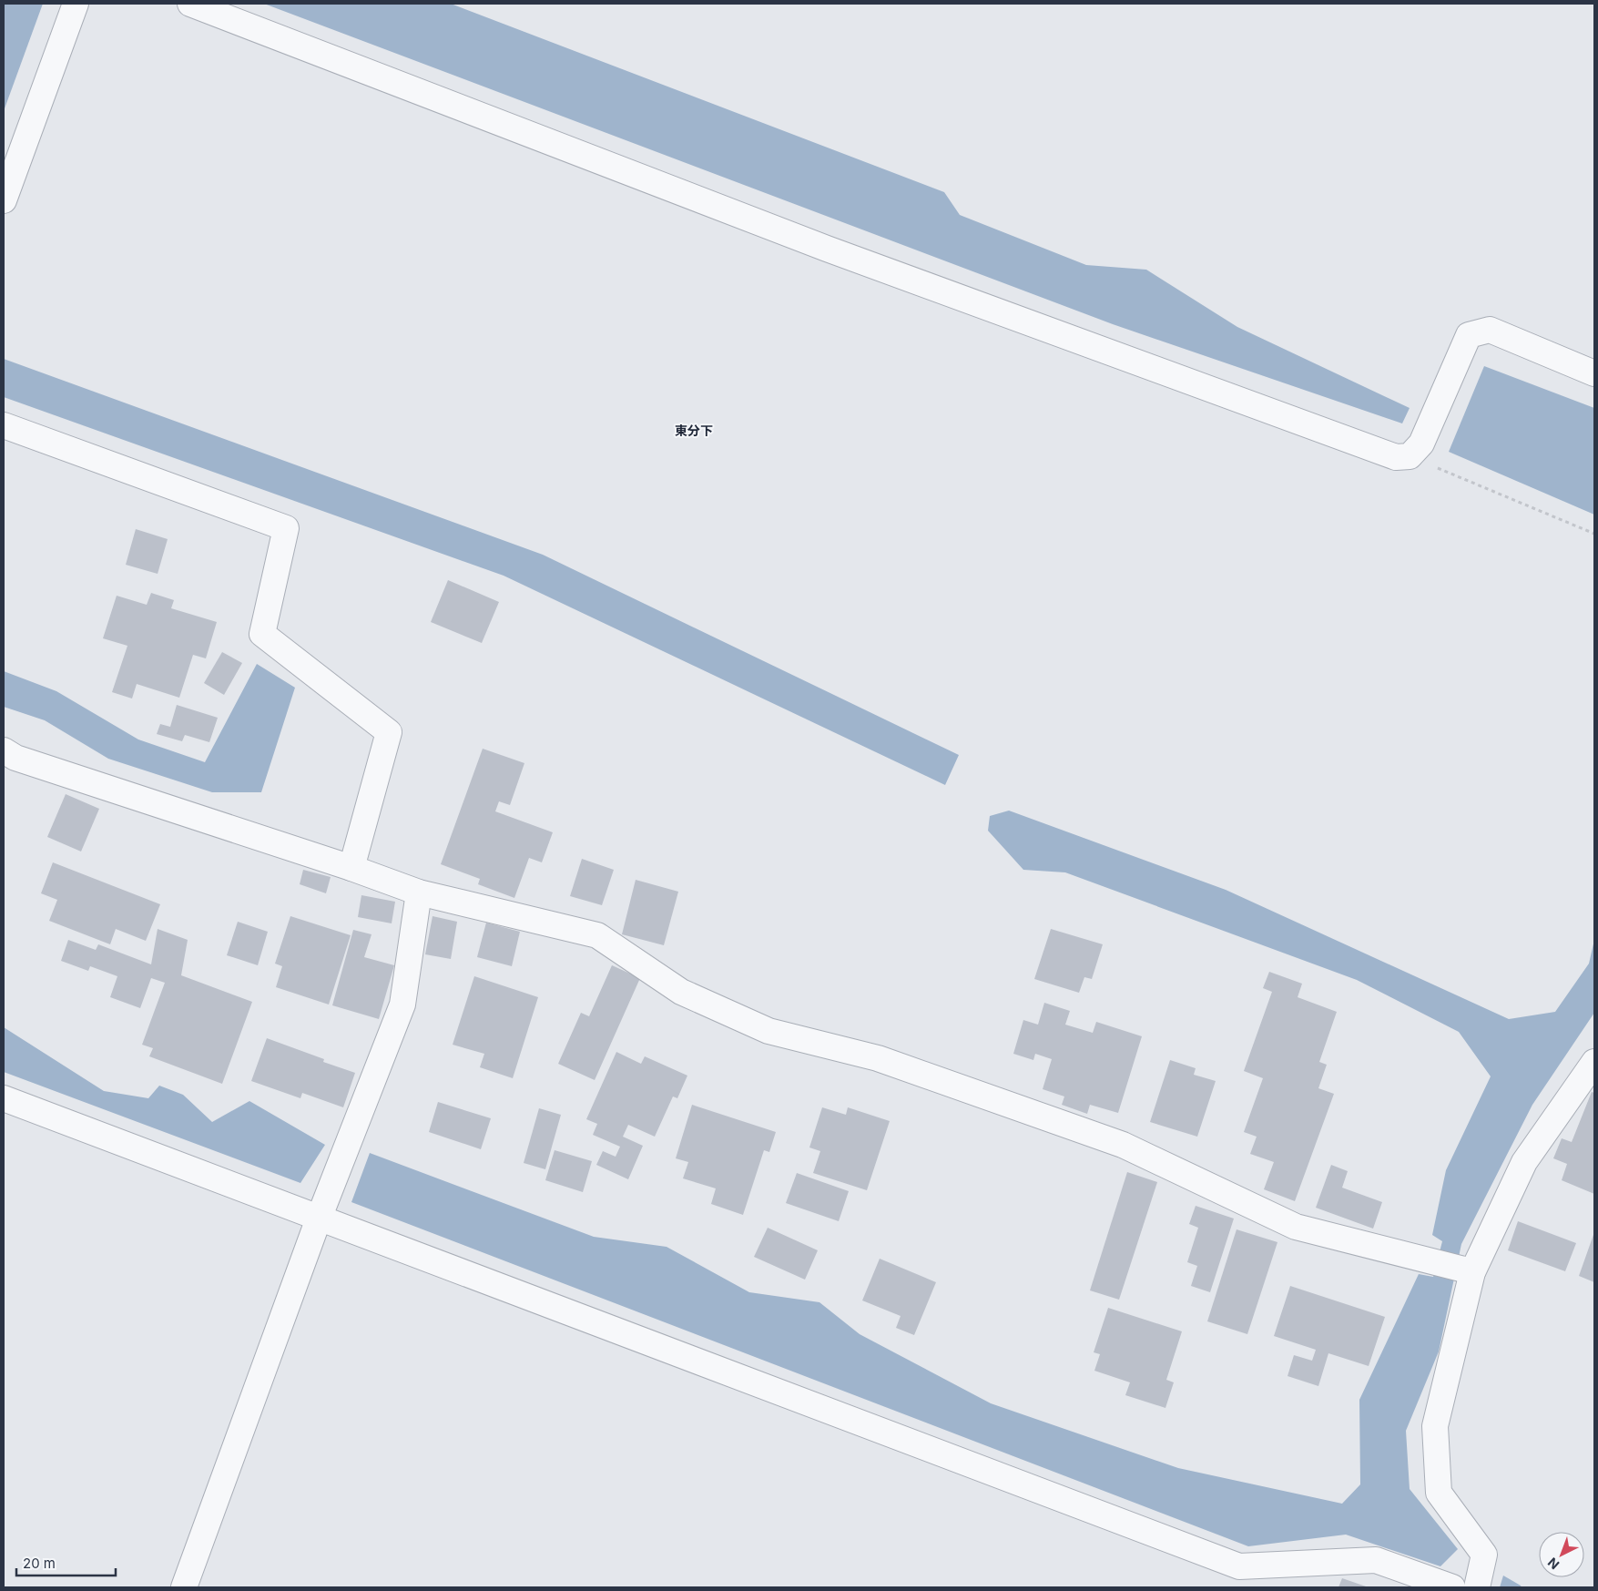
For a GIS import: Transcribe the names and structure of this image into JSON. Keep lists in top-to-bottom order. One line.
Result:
{"districts":["東分下"],"scale_bar":"20 m","north":"bottom left"}
